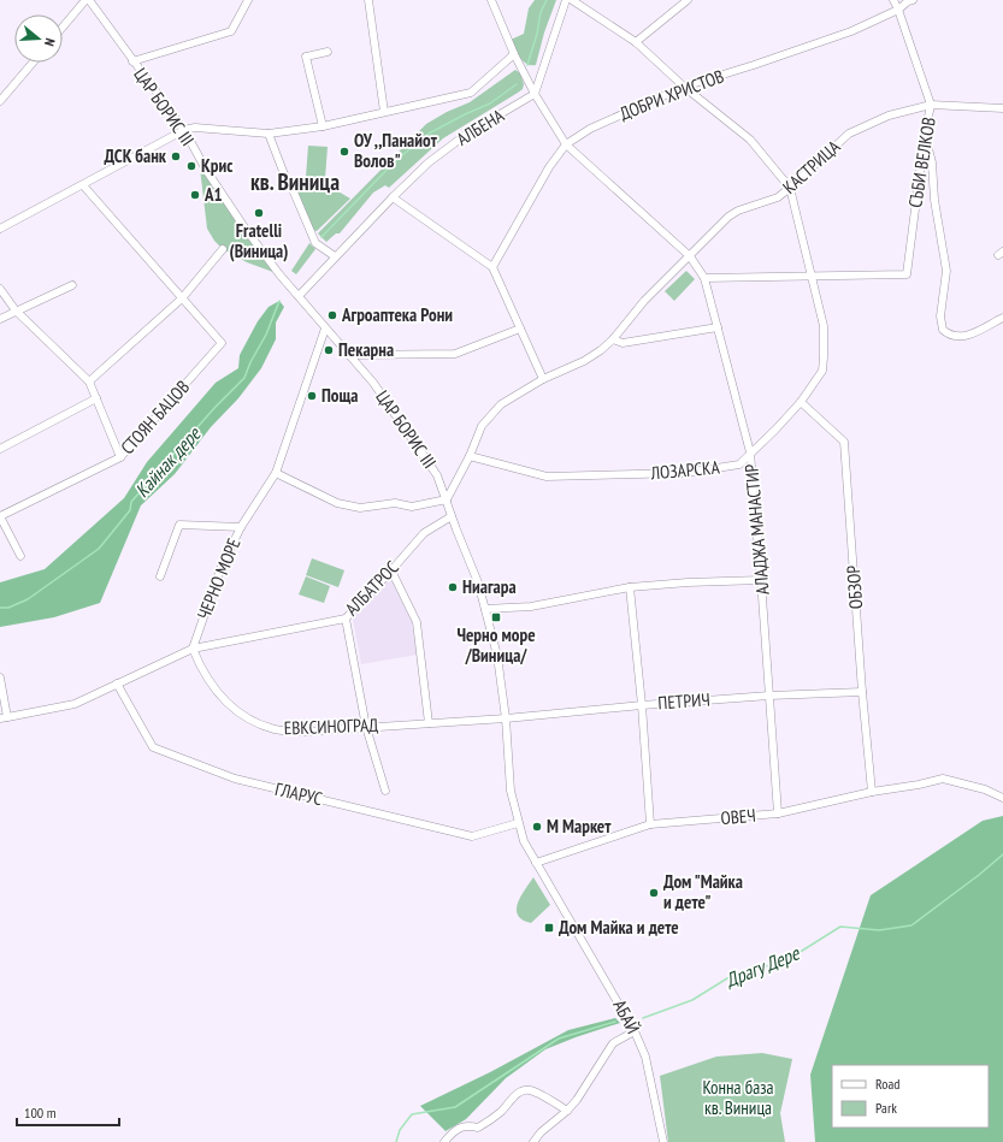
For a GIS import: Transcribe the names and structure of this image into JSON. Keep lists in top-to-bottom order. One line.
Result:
{"streets":{"street":["ДОБРИ ХРИСТОВ","ЦАР БОРИС III","АЛБЕНА","СЪБИ ВЕЛКОВ","КАСТРИЦА","СТОЯН БАЦОВ","ЛОЗАРСКА","АЛАДЖА МАНАСТИР","ЧЕРНО МОРЕ","ОБЗОР","АЛБАТРОС","ПЕТРИЧ","ЕВКСИНОГРАД","ГЛАРУС","ОВЕЧ","АБАЙ"]},"crossings":[["ДОБРИ ХРИСТОВ","СЪБИ ВЕЛКОВ"],["ДОБРИ ХРИСТОВ","АЛАДЖА МАНАСТИР"],["ЦАР БОРИС III","АЛБЕНА"],["ЦАР БОРИС III","КАСТРИЦА"],["ЦАР БОРИС III","ЧЕРНО МОРЕ"],["ЦАР БОРИС III","АЛБАТРОС"],["ЦАР БОРИС III","ПЕТРИЧ"],["ЦАР БОРИС III","ЕВКСИНОГРАД"],["ЦАР БОРИС III","ГЛАРУС"],["ЦАР БОРИС III","ОВЕЧ"],["ЦАР БОРИС III","АБАЙ"],["АЛБЕНА","АЛАДЖА МАНАСТИР"],["СЪБИ ВЕЛКОВ","КАСТРИЦА"],["СЪБИ ВЕЛКОВ","ЛОЗАРСКА"],["КАСТРИЦА","ЛОЗАРСКА"],["КАСТРИЦА","АЛАДЖА МАНАСТИР"],["ЛОЗАРСКА","АЛАДЖА МАНАСТИР"],["ЛОЗАРСКА","ОБЗОР"],["АЛАДЖА МАНАСТИР","ПЕТРИЧ"],["АЛАДЖА МАНАСТИР","ОВЕЧ"],["ЧЕРНО МОРЕ","АЛБАТРОС"],["ЧЕРНО МОРЕ","ЕВКСИНОГРАД"],["ОБЗОР","ПЕТРИЧ"],["ОБЗОР","ОВЕЧ"],["АЛБАТРОС","ЕВКСИНОГРАД"],["ПЕТРИЧ","ЕВКСИНОГРАД"]],"districts":["кв. Виница"],"water":["Кайнак дере","Драгу Дере"],"parks":["Конна база кв. Виница"],"places":{"other":["ОУ ,,Панайот Волов\"","ДСК банк","Крис","A1","Fratelli (Виница)","Агроаптека Рони","Пекарна","Поща","Ниагара","М Маркет","Дом \"Майка и дете\""],"transit":["Черно море /Виница/","Дом Майка и дете"]},"legend":["Road","Park"],"scale_bar":"100 m","north":"right"}
